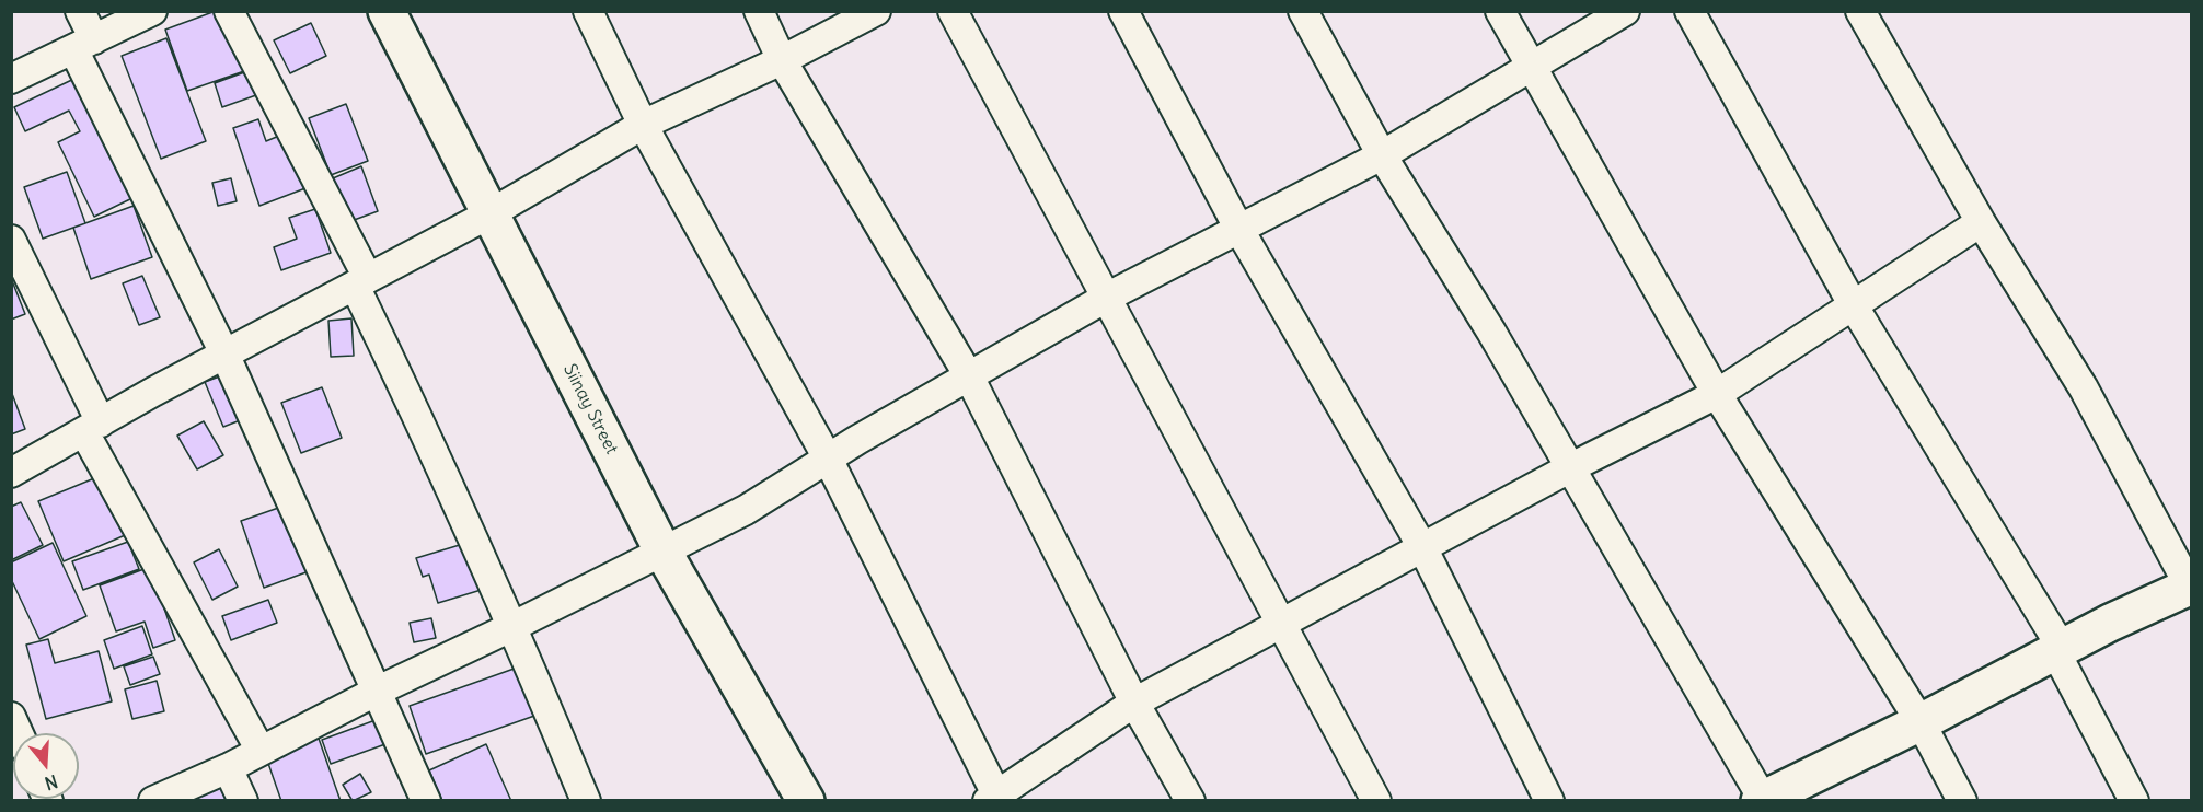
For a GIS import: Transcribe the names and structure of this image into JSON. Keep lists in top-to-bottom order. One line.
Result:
{"streets":{"street":["Siinay Street"]},"north":"bottom"}
